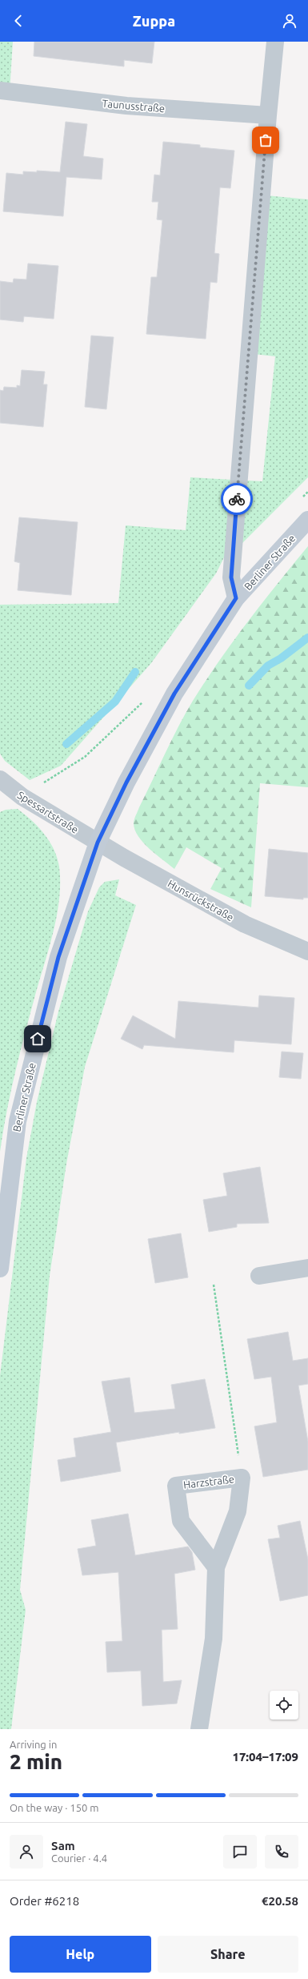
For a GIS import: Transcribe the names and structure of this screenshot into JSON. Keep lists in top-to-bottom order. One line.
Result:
{"streets":{"street":["Taunusstraße","Berliner Straße","Spessartstraße","Hunsrückstraße","Harzstraße"]},"crossings":[["Berliner Straße","Spessartstraße"],["Berliner Straße","Hunsrückstraße"],["Spessartstraße","Hunsrückstraße"]],"page":{"header":"Zuppa","heading":["2 min","Arriving in","17:04–17:09"],"panel":["Sam","Courier · 4.4","Order #6218","€20.58"],"bar":"On the way · 150 m","buttons":["Help","Share"]}}
